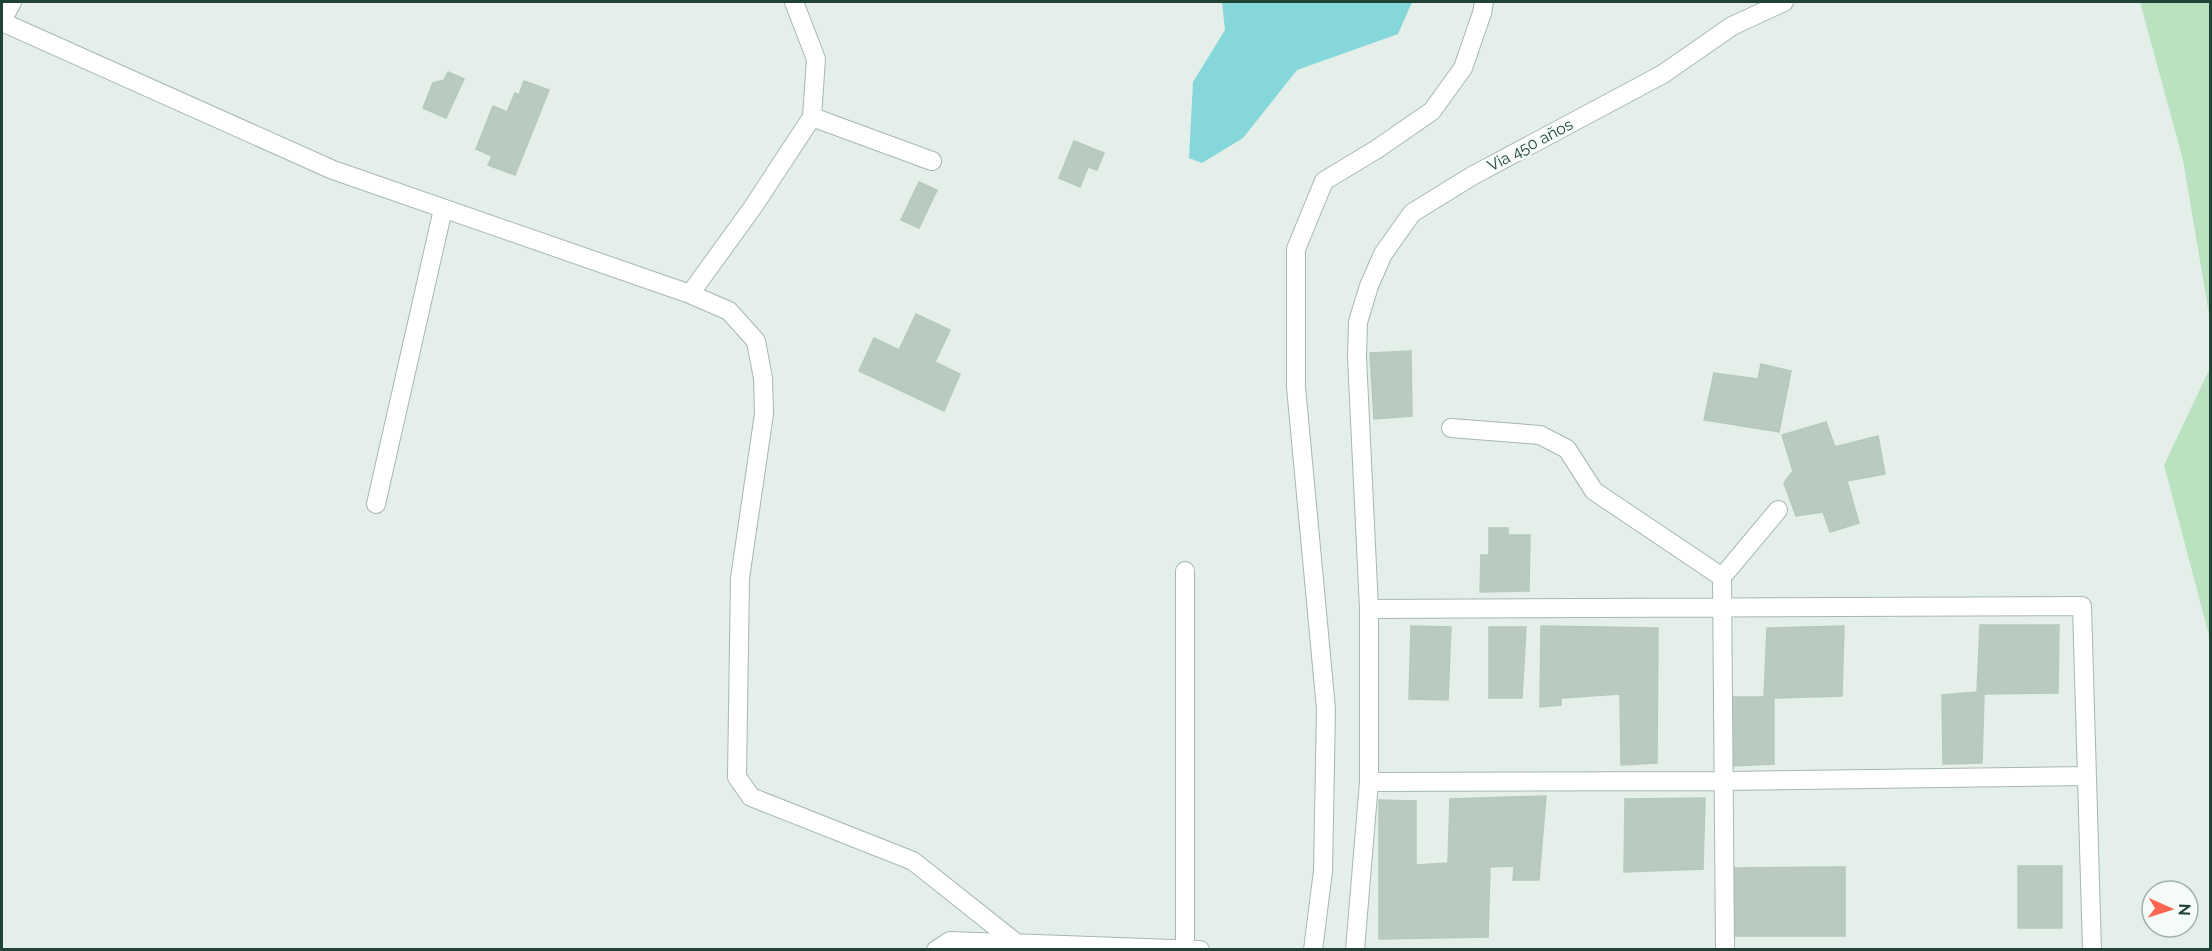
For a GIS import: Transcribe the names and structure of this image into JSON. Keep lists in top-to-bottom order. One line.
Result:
{"streets":{"street":["Via 450 años"]},"north":"right"}
